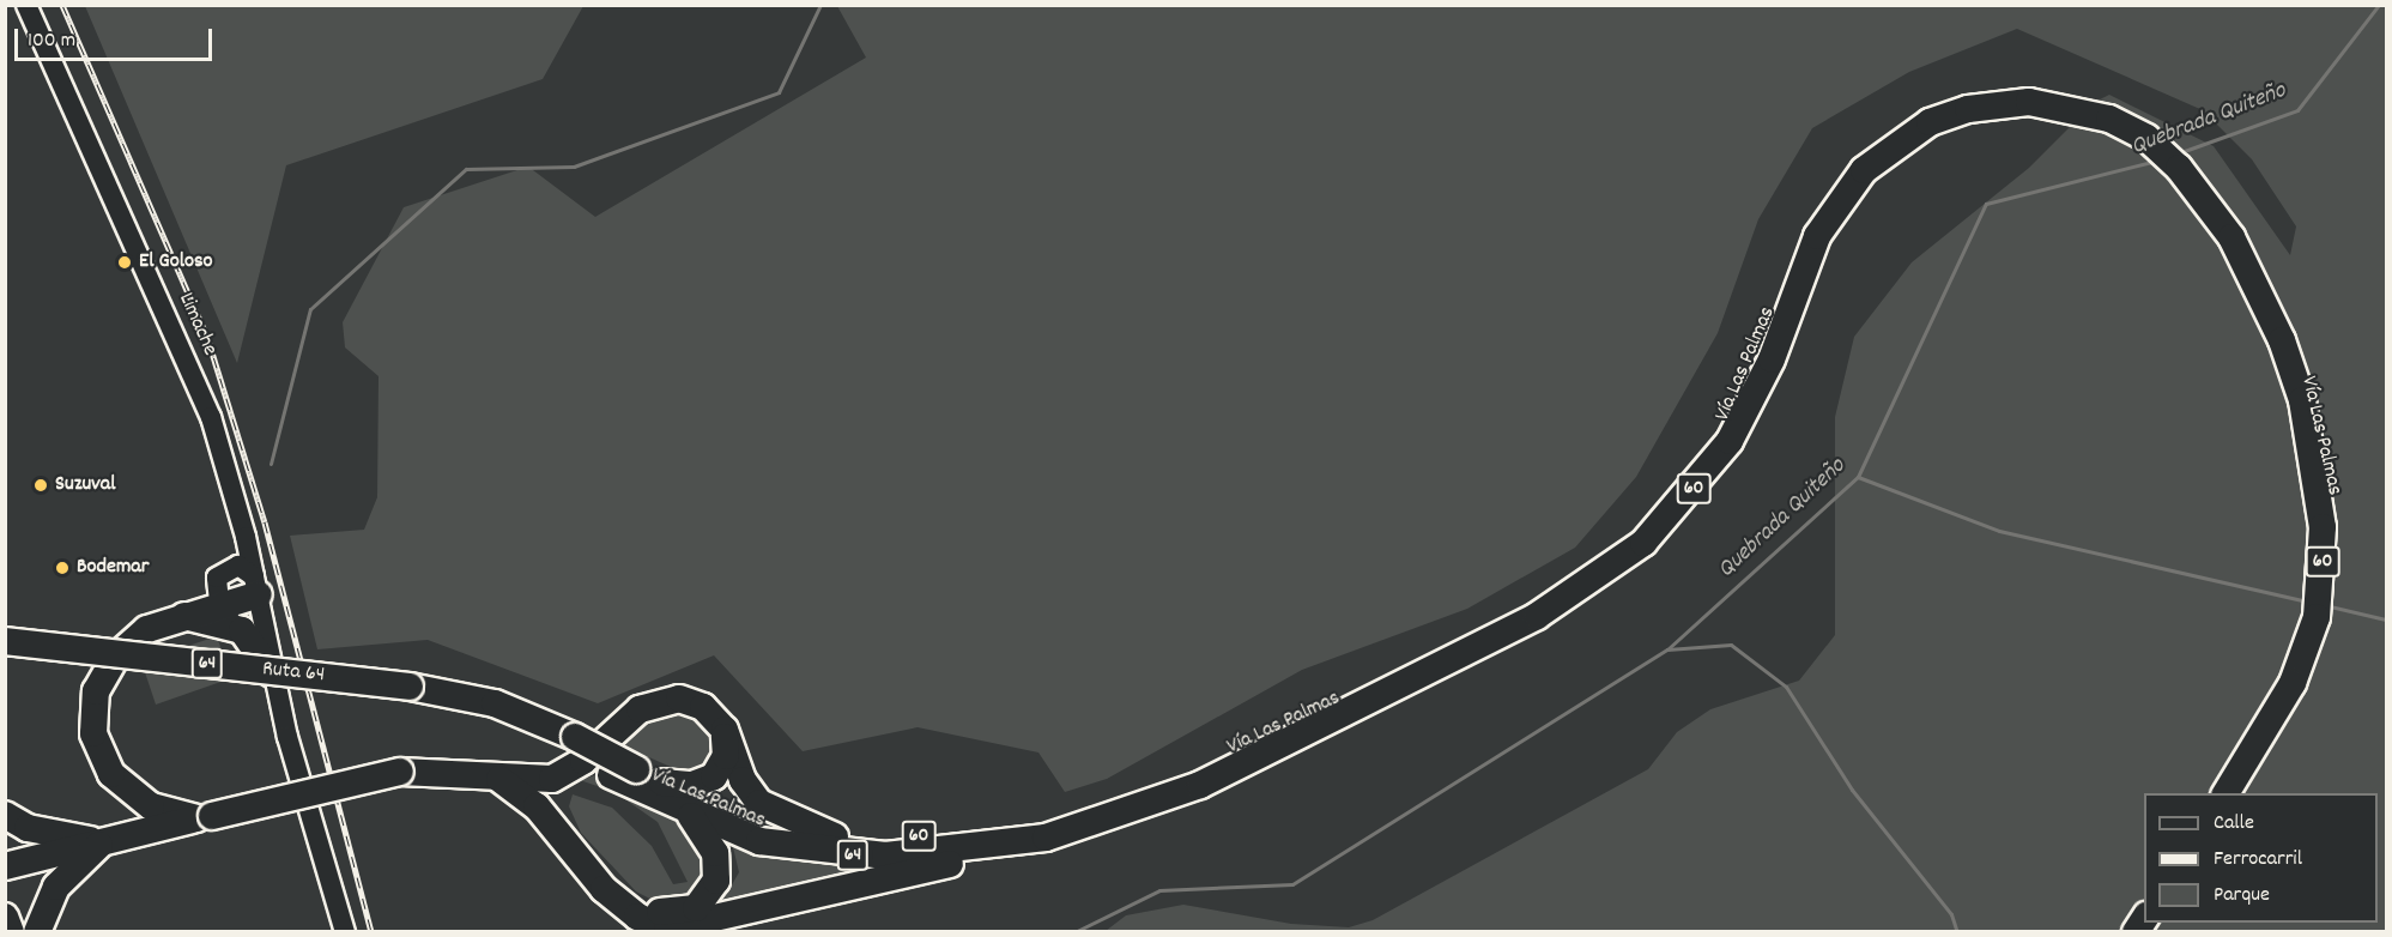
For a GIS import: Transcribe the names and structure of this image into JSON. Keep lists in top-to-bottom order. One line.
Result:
{"streets":{"highway":["Vía Las Palmas","60","64","Ruta 64"],"main road":["Limache"]},"crossings":[["Vía Las Palmas","Ruta 64"]],"water":["Quebrada Quiteño"],"places":["El Goloso","Suzuval","Bodemar"],"legend":["Calle","Ferrocarril","Parque"],"scale_bar":"100 m"}
